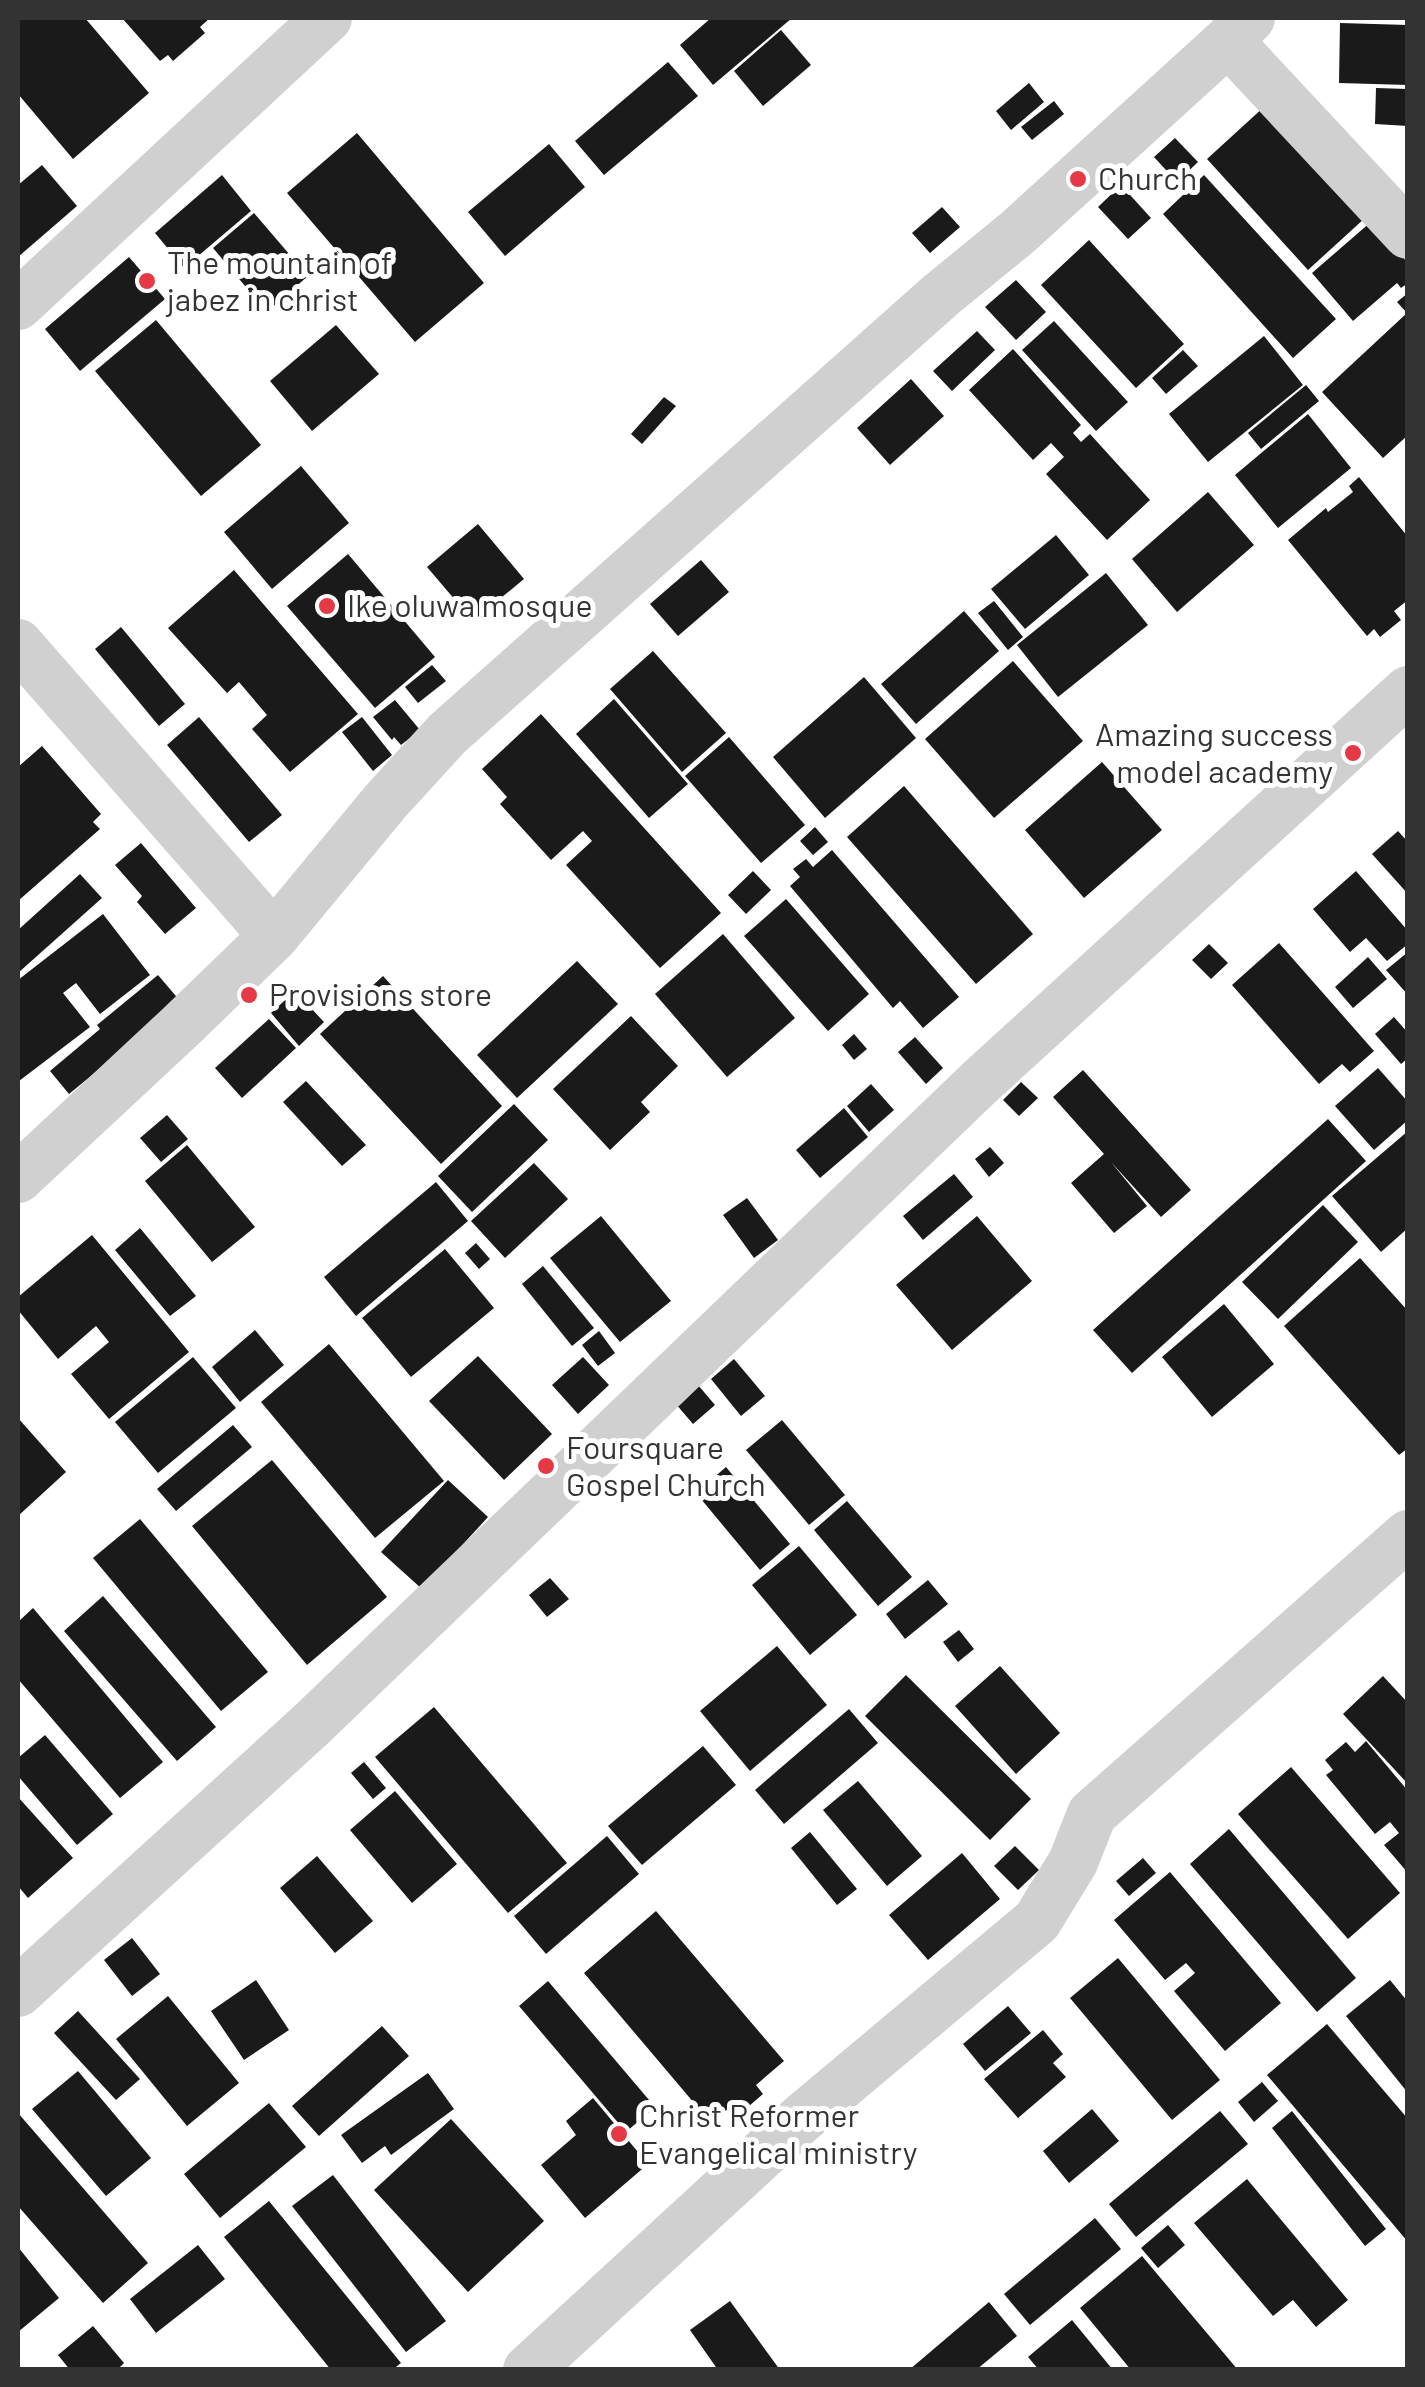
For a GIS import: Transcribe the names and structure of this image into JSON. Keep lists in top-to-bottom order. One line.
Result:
{"places":["Church","The mountain of jabez in christ","Ike oluwa mosque","Amazing success model academy","Provisions store","Foursquare Gospel Church","Christ Reformer Evangelical ministry"]}
